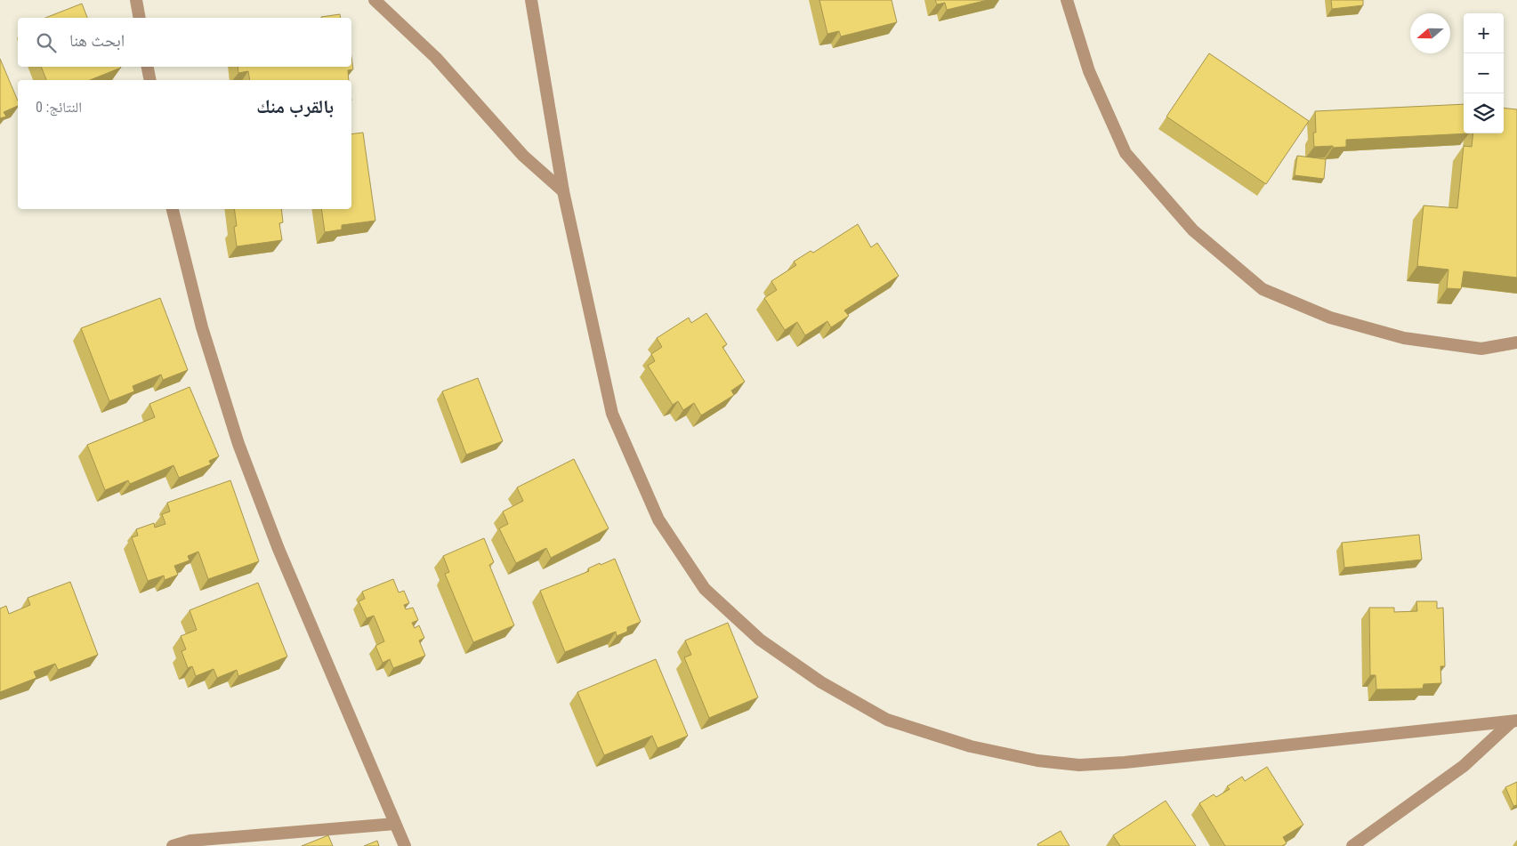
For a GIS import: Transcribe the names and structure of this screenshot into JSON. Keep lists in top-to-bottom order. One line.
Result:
{"north":"left","page":{"map_buttons":["+","−"],"search":"ابحث هنا","heading":["بالقرب منك","النتائج: 0"]}}
